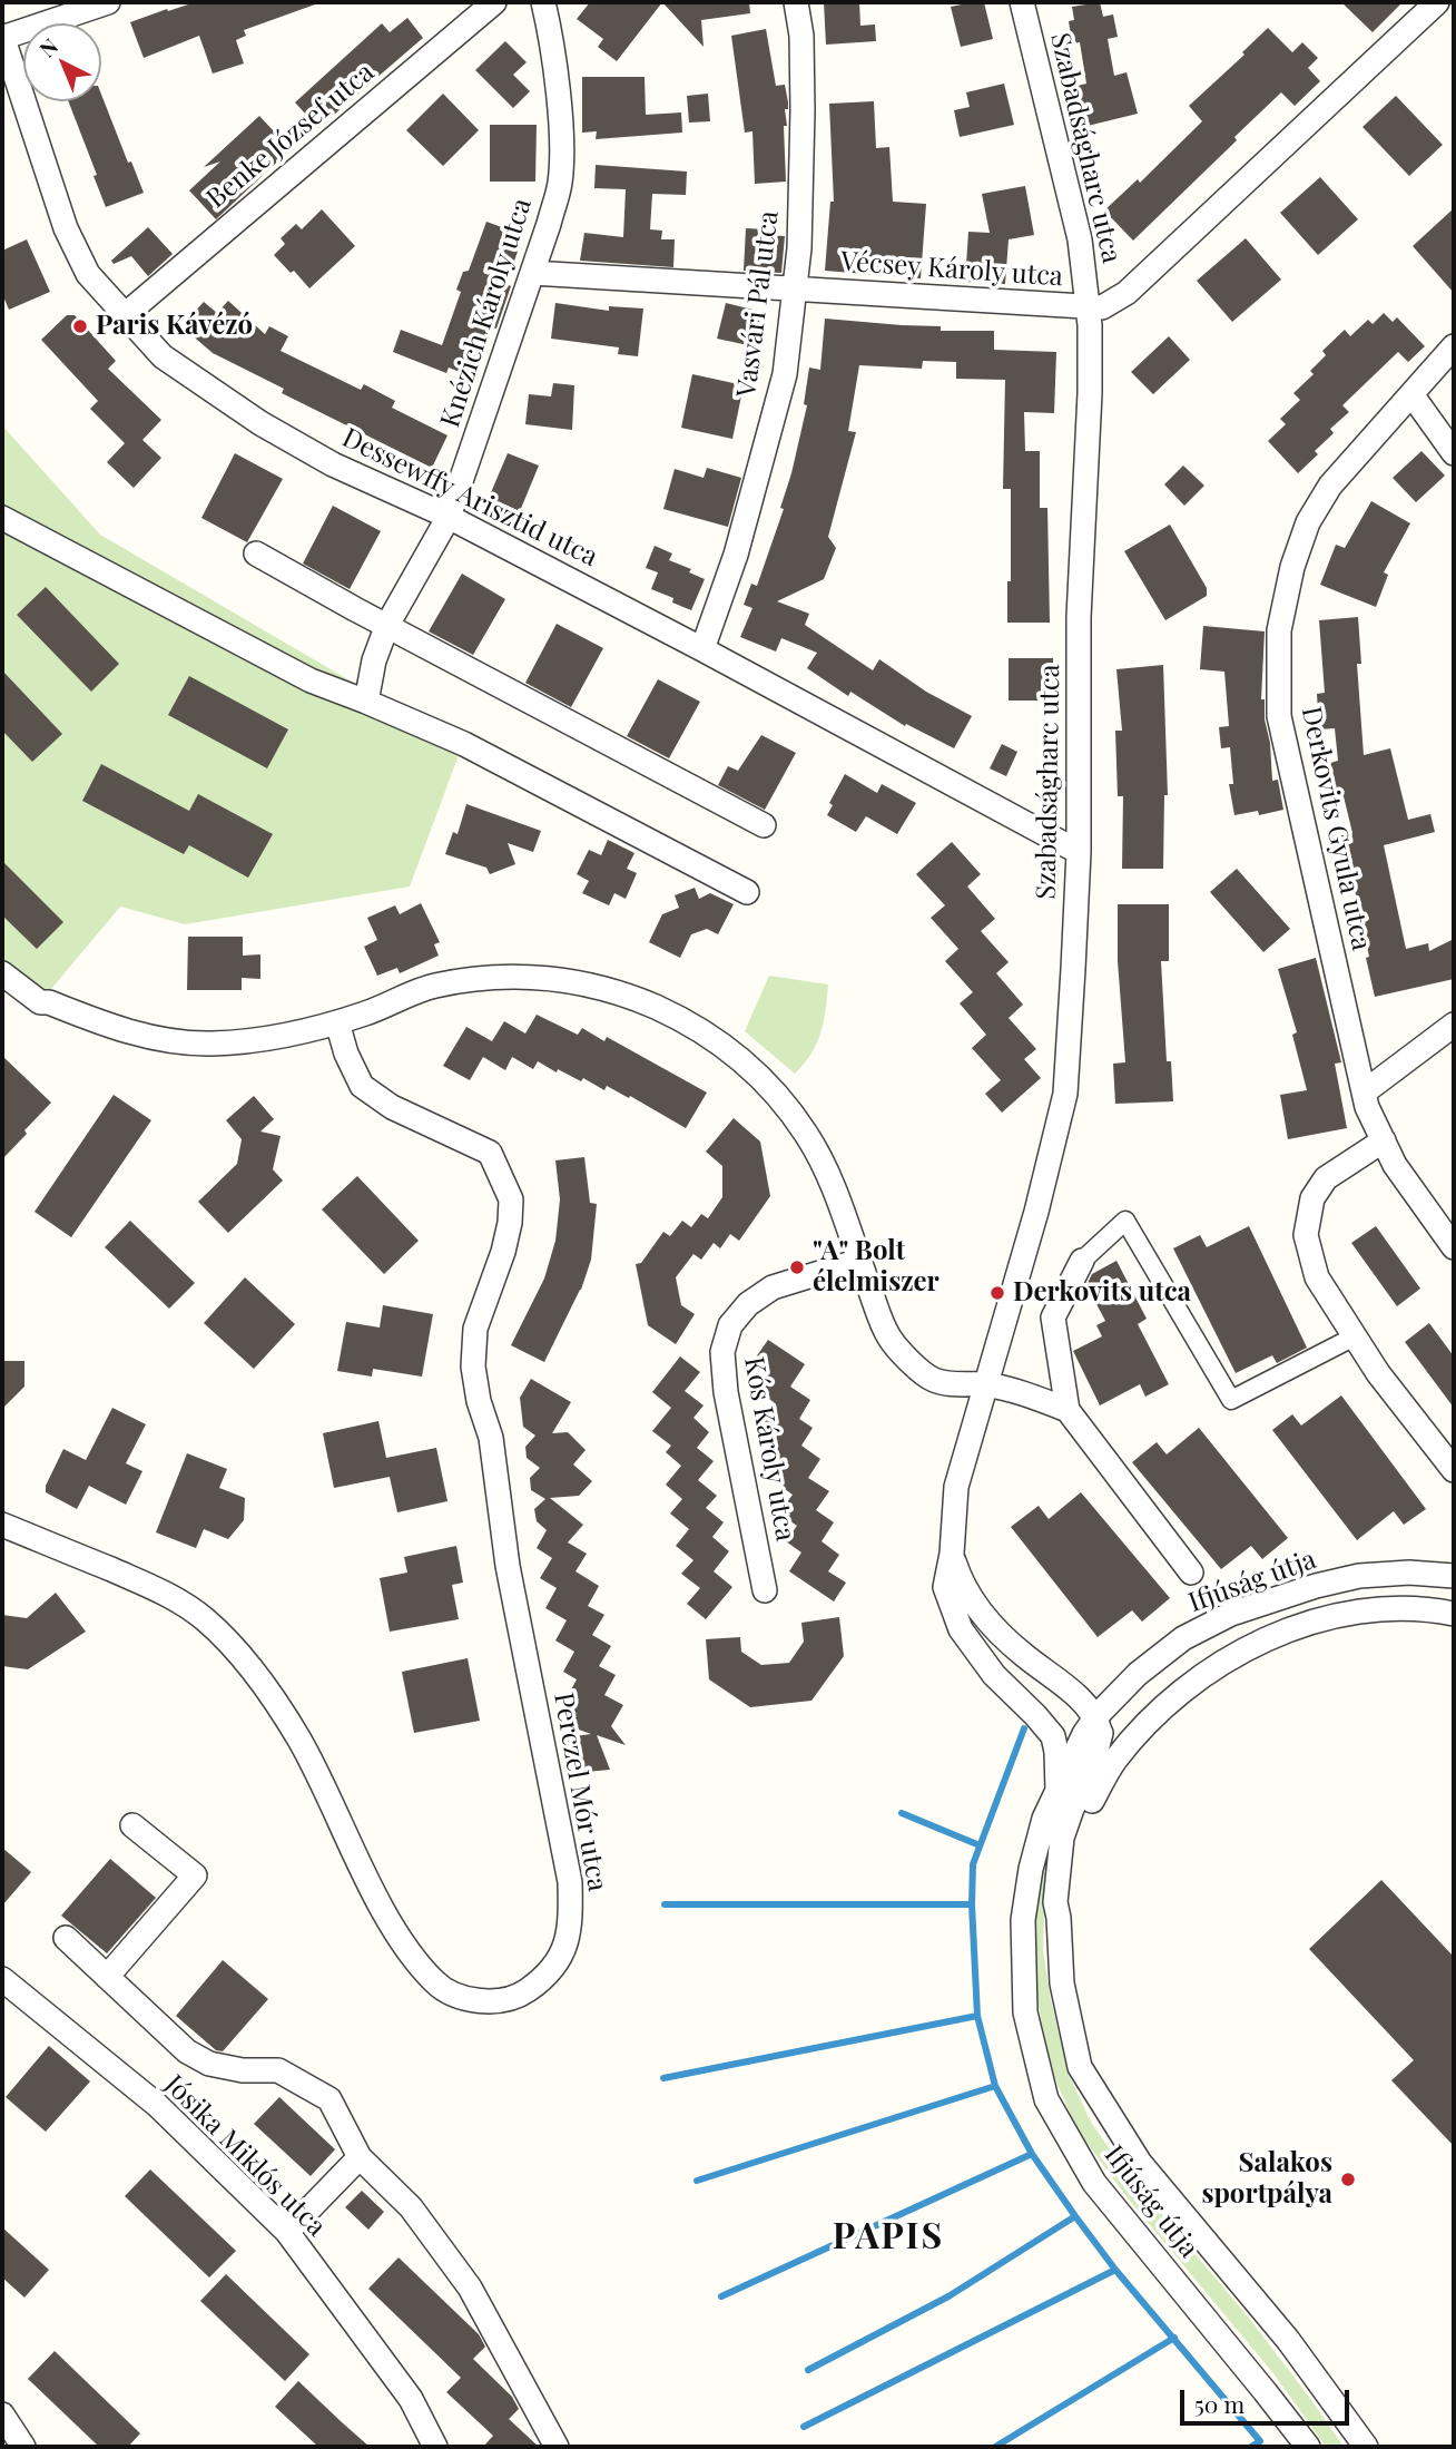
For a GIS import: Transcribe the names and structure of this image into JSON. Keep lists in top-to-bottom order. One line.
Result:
{"streets":{"street":["Benke József utca","Szabadságharc utca","Vécsey Károly utca","Vasvári Pál utca","Knézich Károly utca","Dessewffy Arisztid utca","Derkovits Gyula utca","Kós Károly utca","Ifjúság útja","Perczel Mór utca","Jósika Miklós utca"]},"crossings":[["Benke József utca","Dessewffy Arisztid utca"],["Szabadságharc utca","Vécsey Károly utca"],["Szabadságharc utca","Dessewffy Arisztid utca"],["Szabadságharc utca","Ifjúság útja"],["Vécsey Károly utca","Vasvári Pál utca"],["Vécsey Károly utca","Knézich Károly utca"],["Vasvári Pál utca","Dessewffy Arisztid utca"],["Knézich Károly utca","Dessewffy Arisztid utca"]],"districts":["PAPIS"],"places":["Paris Kávézó","\"A\" Bolt élelmiszer","Derkovits utca","Salakos sportpálya"],"scale_bar":"50 m","north":"top left"}
